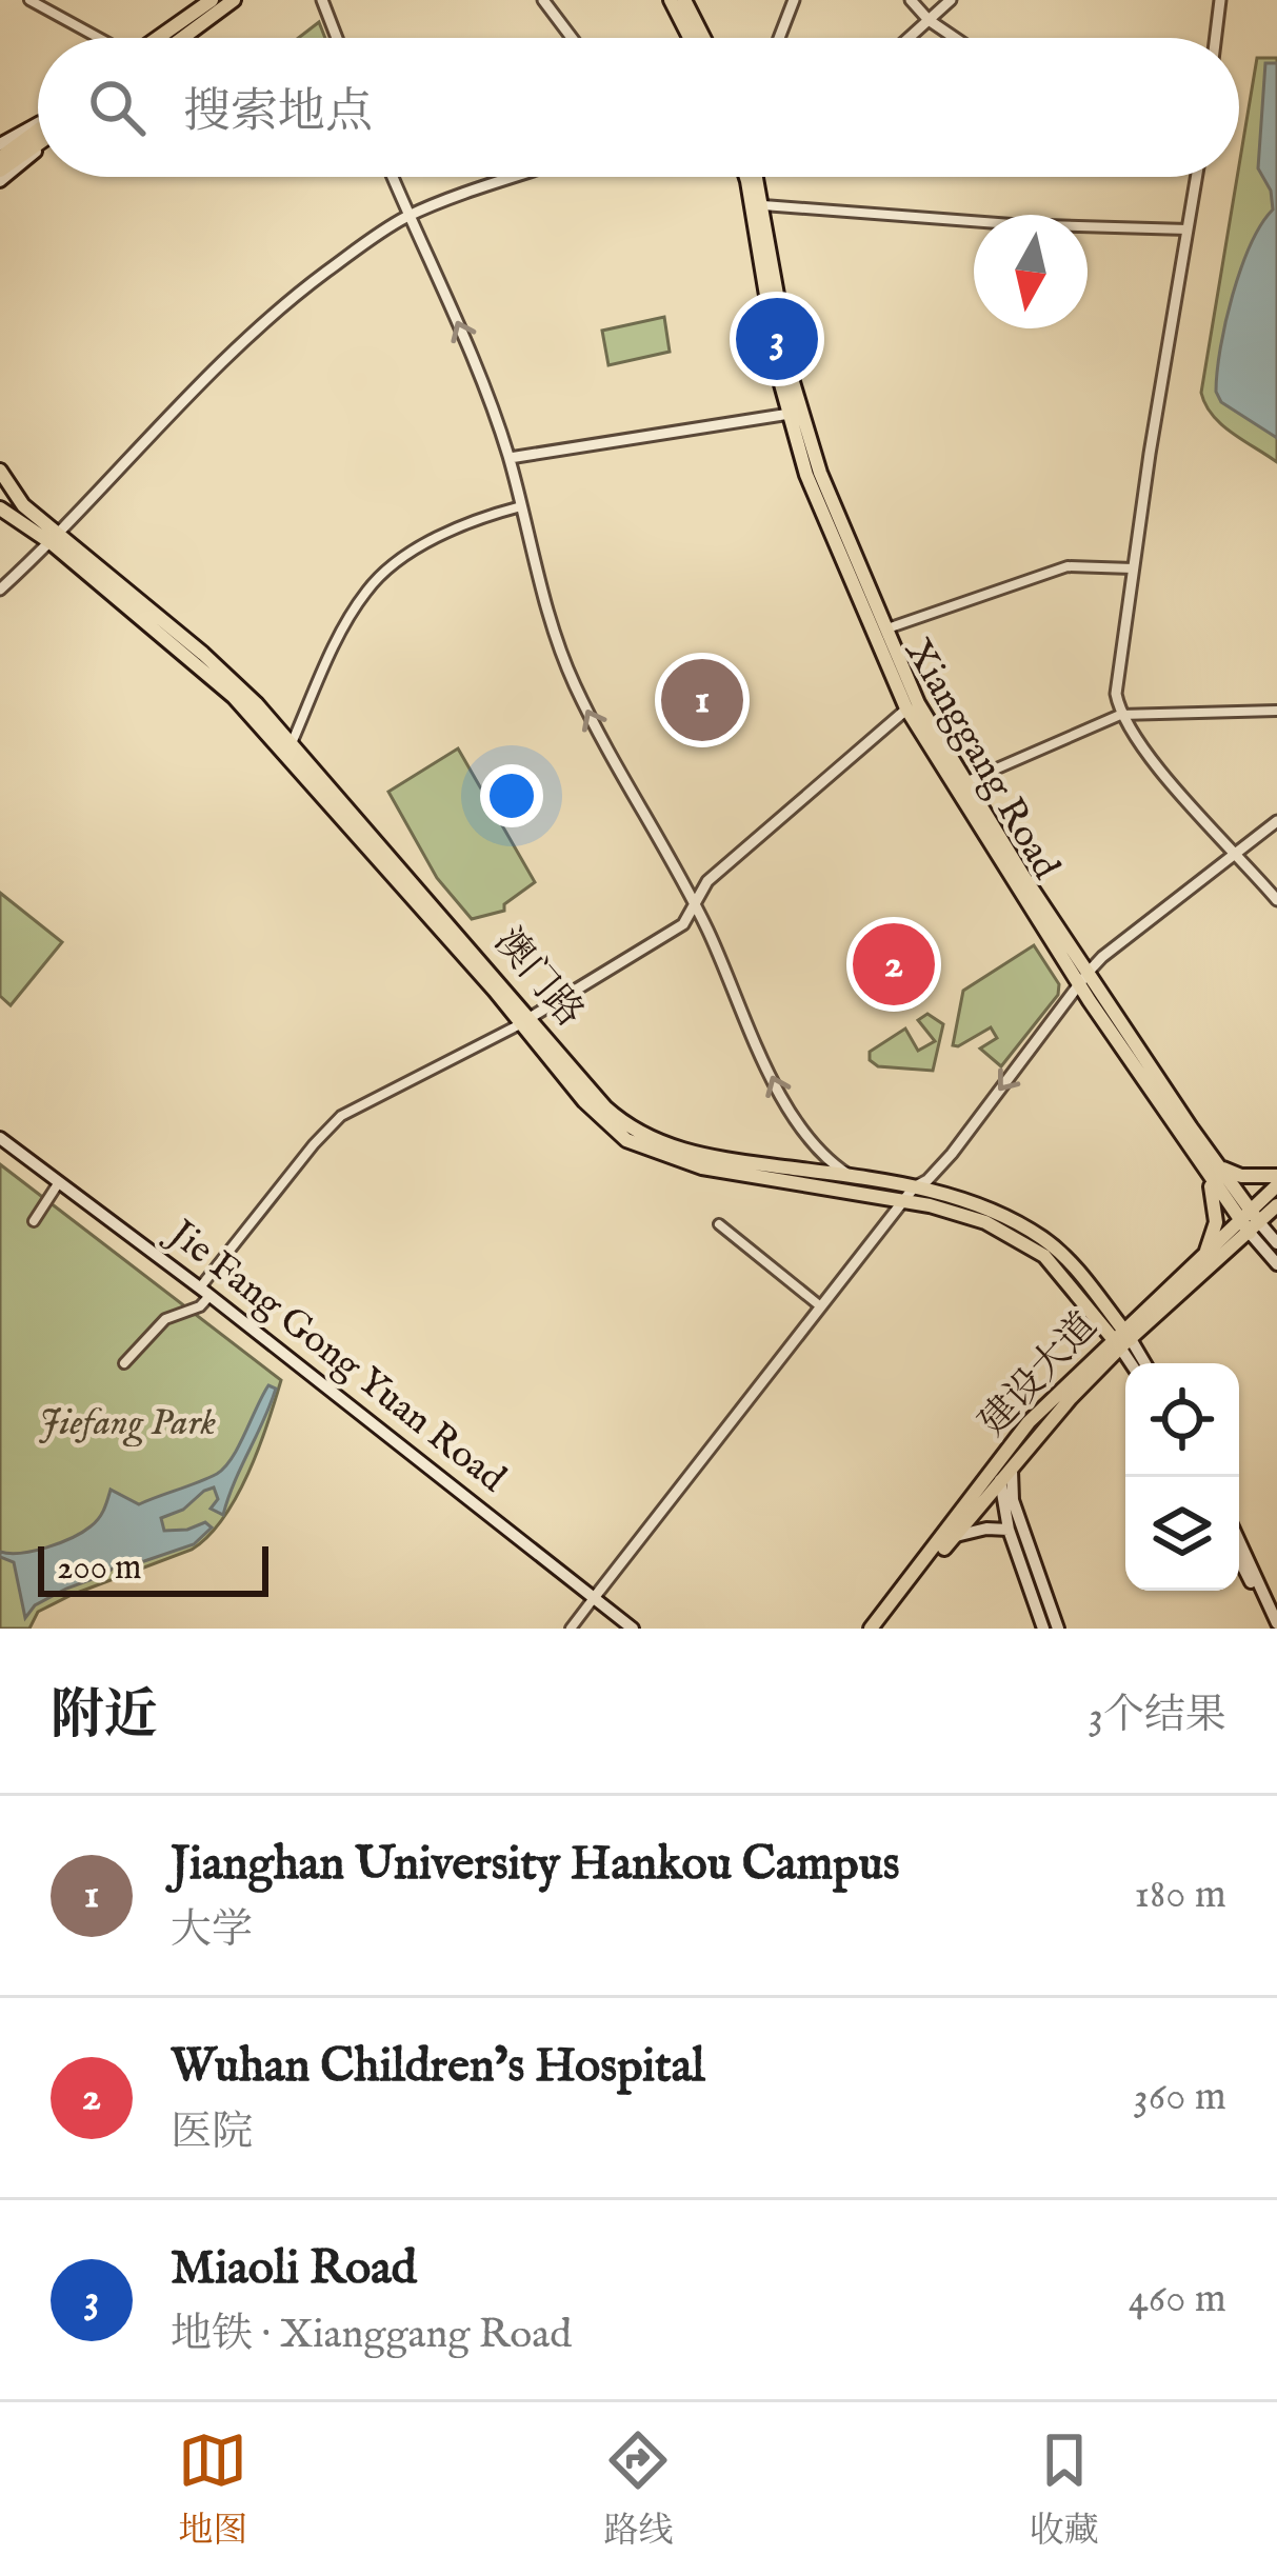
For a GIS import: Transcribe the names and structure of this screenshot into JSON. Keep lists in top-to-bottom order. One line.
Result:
{"streets":{"main road":["Xianggang Road","澳门路","Jie Fang Gong Yuan Road","建设大道"]},"crossings":[["Xianggang Road","建设大道"],["澳门路","建设大道"]],"parks":["Jiefang Park"],"scale_bar":"200 m","north":"bottom","page":{"search":"搜索地点","pins":["3","1","2"],"scale":"200 m","heading":["附近","3个结果"],"list":[{"mark":"1","name":"Jianghan University Hankou Campus","note":"大学","value":"180 m"},{"mark":"2","name":"Wuhan Children’s Hospital","note":"医院","value":"360 m"},{"mark":"3","name":"Miaoli Road","note":"地铁 · Xianggang Road","value":"460 m"}],"nav":["地图","路线","收藏"]}}
